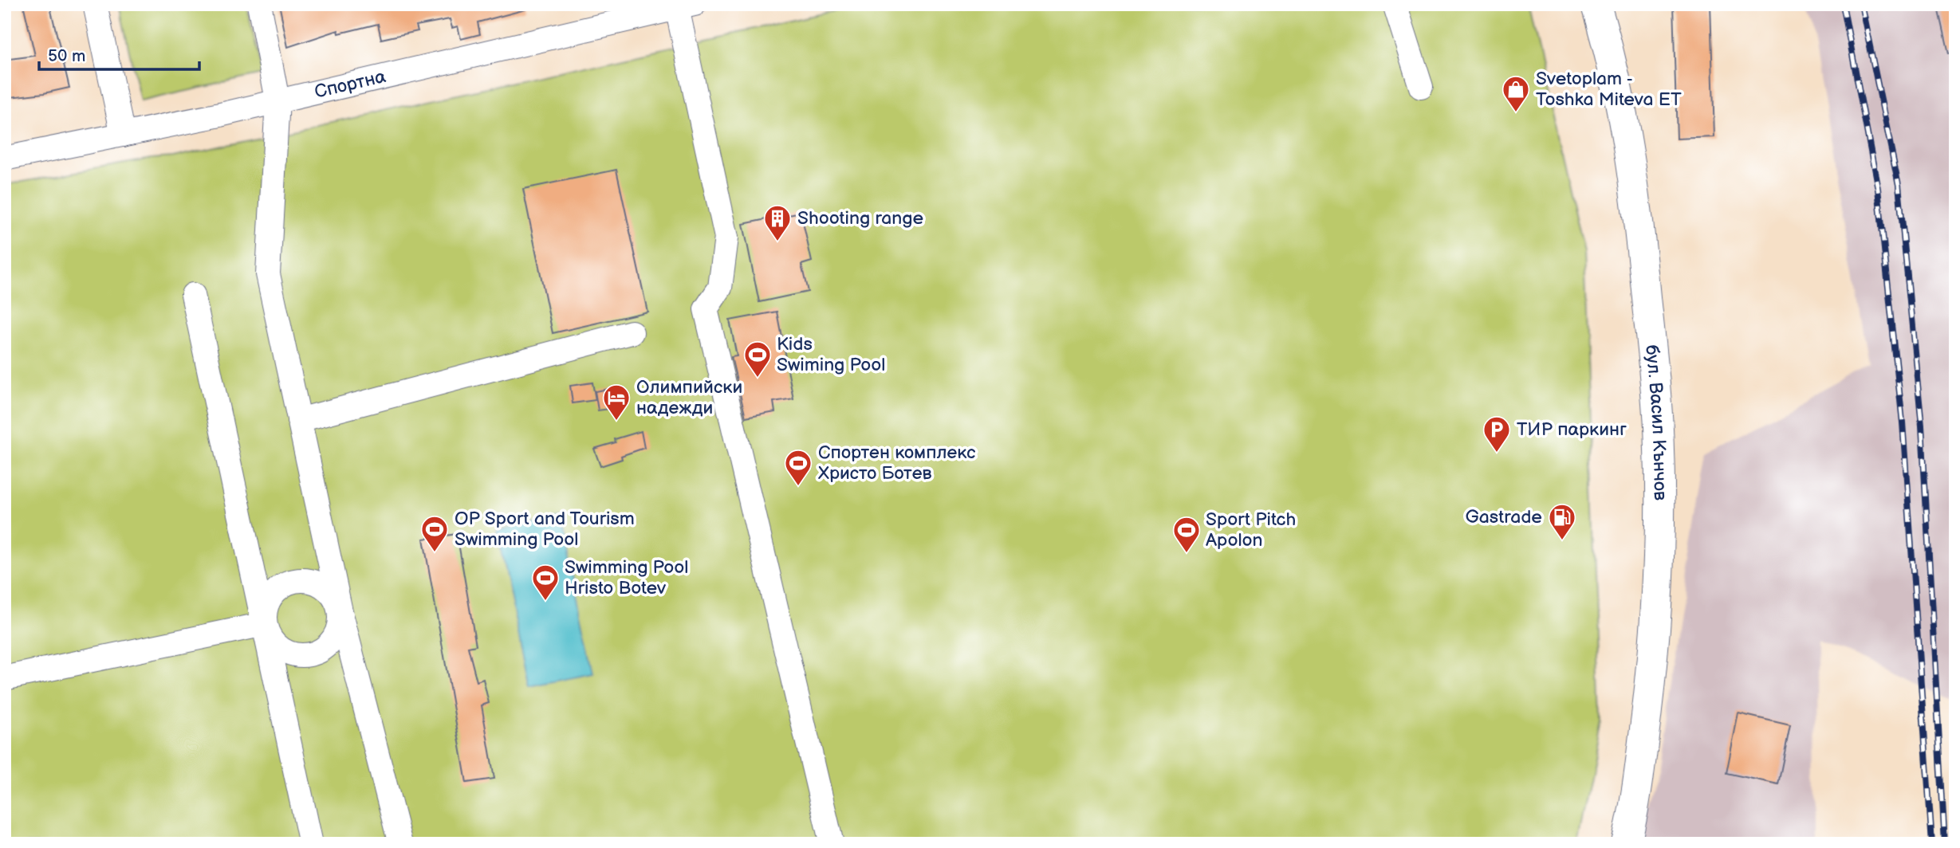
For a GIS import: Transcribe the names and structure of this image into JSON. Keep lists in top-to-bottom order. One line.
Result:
{"streets":{"main road":["бул. Васил Кънчов"],"street":["Спортна"]},"places":{"shop":["Svetoplam - Toshka Miteva ET"],"building":["Shooting range"],"sports":["Kids Swiming Pool","Спортен комплекс Христо Ботев","OP Sport and Tourism Swimming Pool","Sport Pitch Apolon","Swimming Pool Hristo Botev"],"hotel":["Олимпийски надежди"],"parking":["ТИР паркинг"],"fuel station":["Gastrade"]},"scale_bar":"50 m"}
